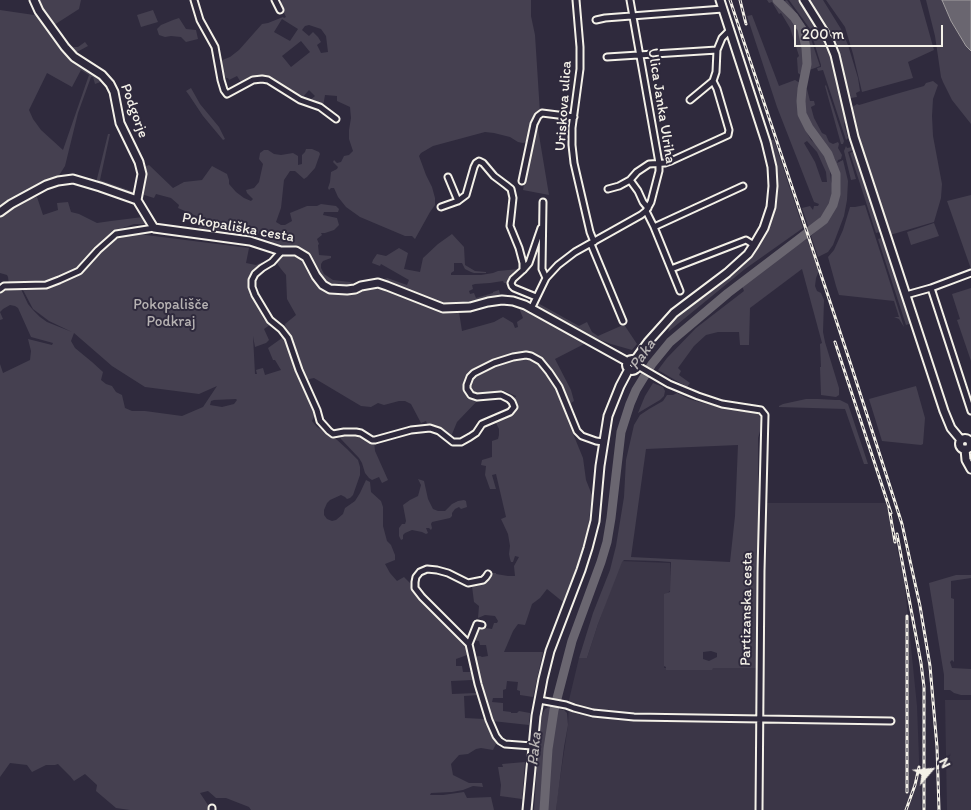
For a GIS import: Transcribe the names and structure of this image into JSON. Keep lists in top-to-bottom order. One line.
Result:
{"streets":{"street":["Uriskova ulica","Ulica Janka Ulriha","Podgorje","Pokopališka cesta","Partizanska cesta"]},"water":["Paka"],"parks":["Pokopališče Podkraj"],"scale_bar":"200 m","north":"top right"}
